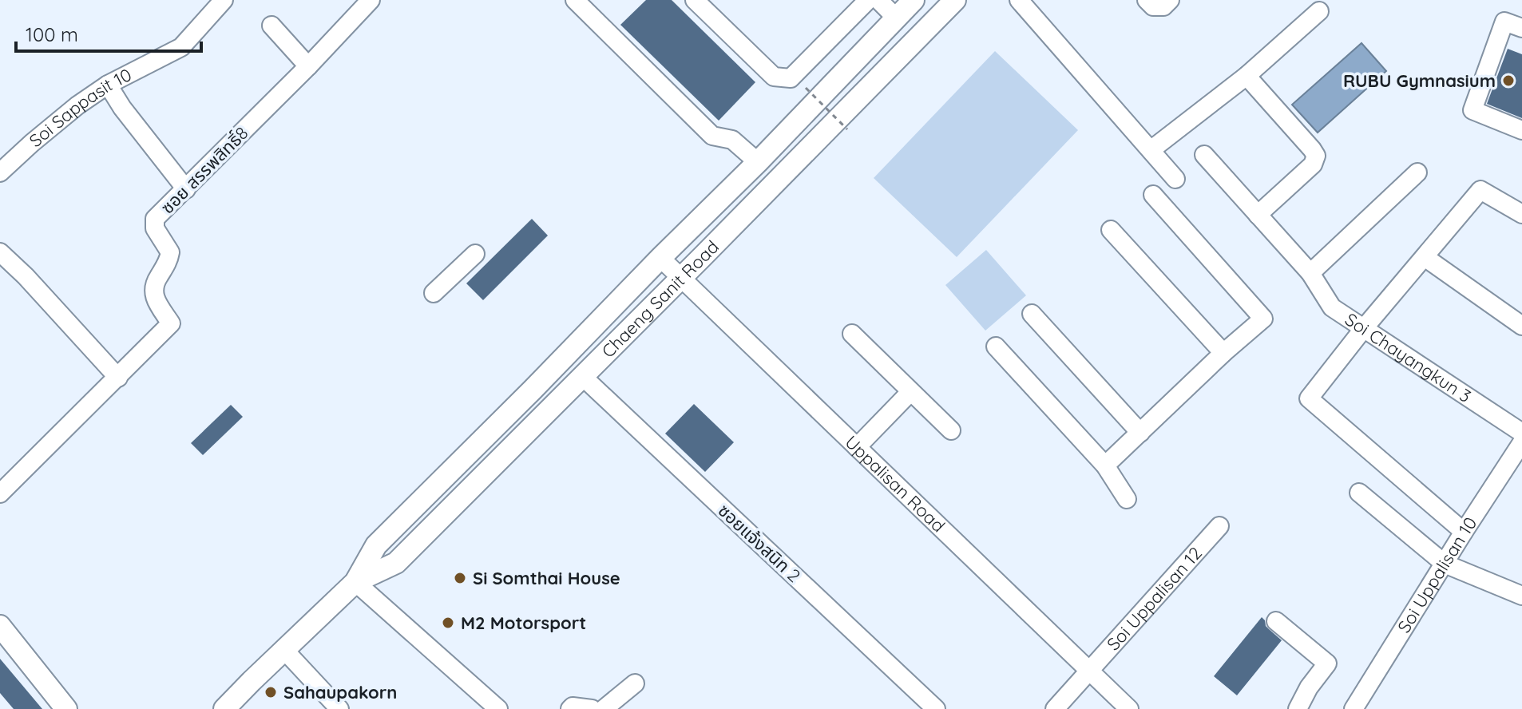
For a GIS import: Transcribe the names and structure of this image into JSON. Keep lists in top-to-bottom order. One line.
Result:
{"streets":{"main road":["Chaeng Sanit Road"],"street":["Soi Sappasit 10","ซอย สรรพสิทธิ์8","Soi Chayangkun 3","Uppalisan Road","ซอยแจ้งสนิท 2","Soi Uppalisan 10","Soi Uppalisan 12"]},"crossings":[["Chaeng Sanit Road","Uppalisan Road"],["Chaeng Sanit Road","ซอยแจ้งสนิท 2"],["Uppalisan Road","Soi Uppalisan 12"]],"places":["RUBU Gymnasium","Si Somthai House","M2 Motorsport","Sahaupakorn"],"scale_bar":"100 m"}
